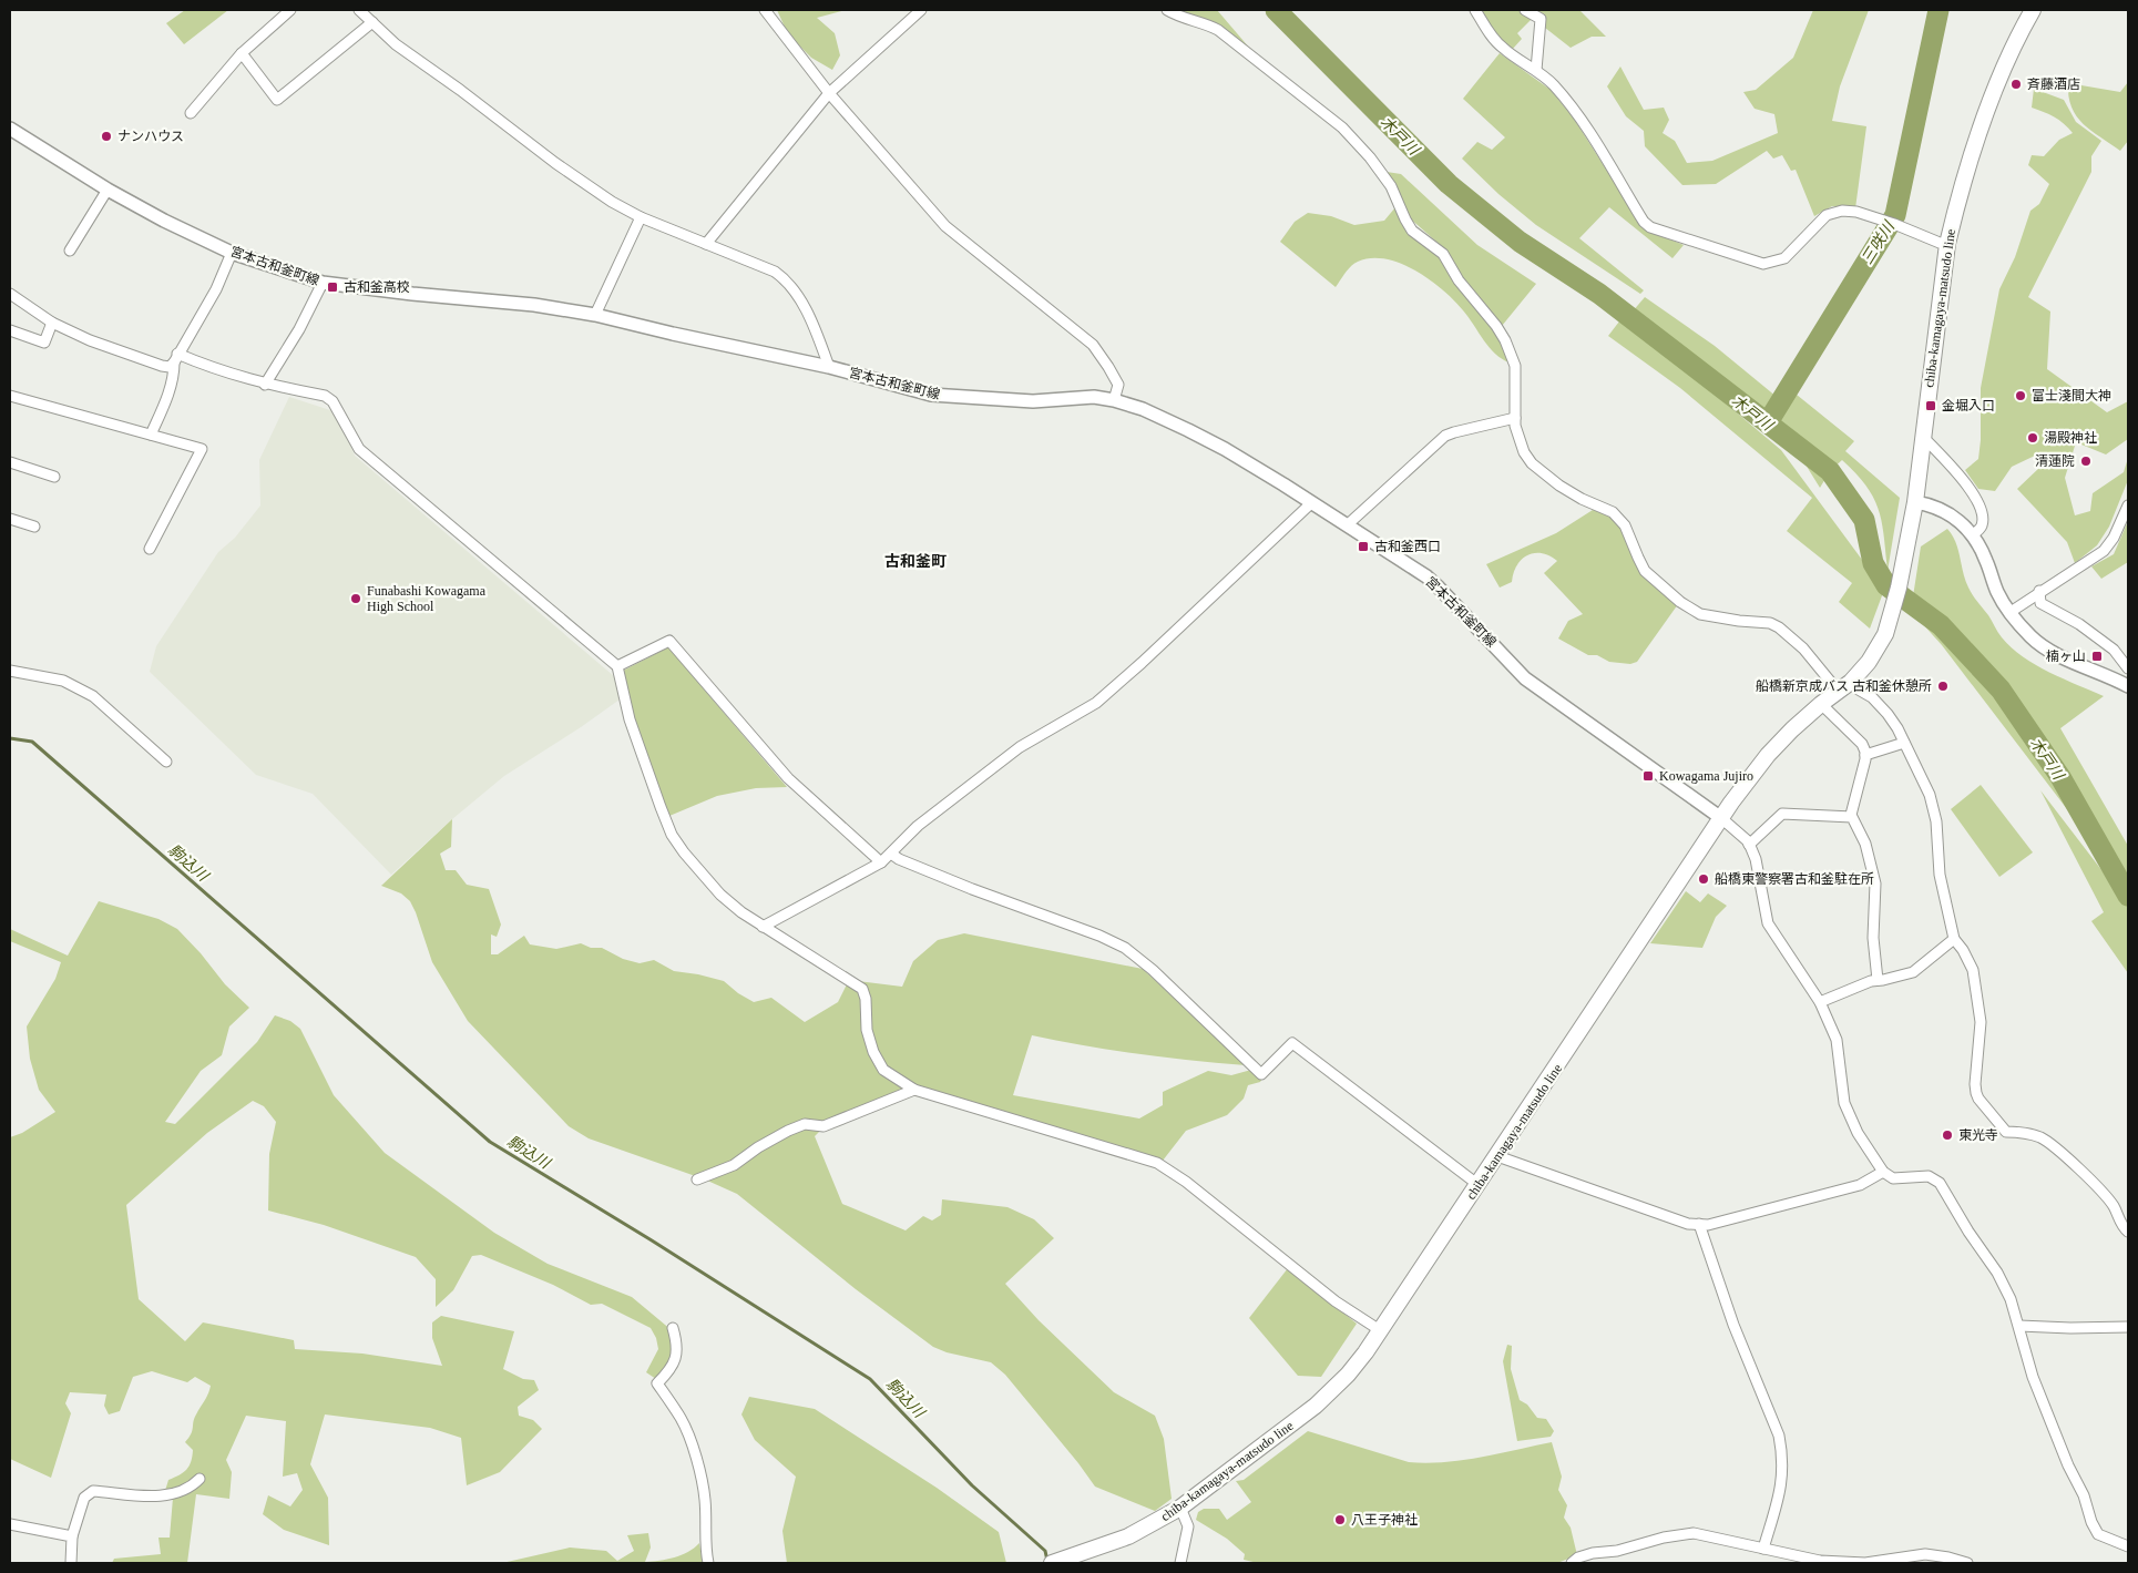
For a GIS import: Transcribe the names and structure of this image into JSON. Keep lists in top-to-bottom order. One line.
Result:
{"streets":{"main road":["chiba-kamagaya-matsudo line"],"street":["宮本古和釜町線"]},"crossings":[["宮本古和釜町線","chiba-kamagaya-matsudo line"]],"districts":["古和釜町"],"water":["木戸川","三咲川","駒込川"],"places":{"other":["斉藤酒店","ナンハウス","富士淺間大神","湯殿神社","清蓮院","Funabashi Kowagama High School","船橋新京成バス 古和釜休憩所","船橋東警察署古和釜駐在所","東光寺","八王子神社"],"transit":["古和釜高校","金堀入口","古和釜西口","楠ヶ山","Kowagama Jujiro"]}}
